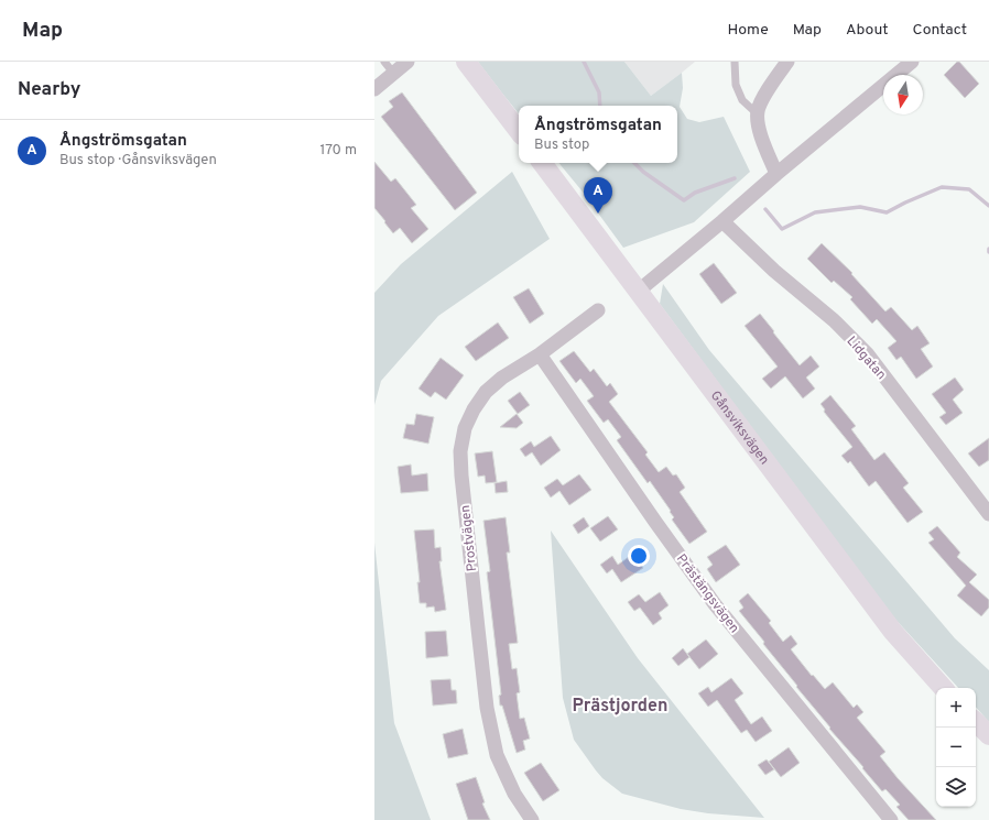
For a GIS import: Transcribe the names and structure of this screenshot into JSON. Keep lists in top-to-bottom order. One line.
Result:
{"streets":{"main road":["Gånsviksvägen"],"street":["Lidgatan","Prostvägen","Prästängsvägen"]},"crossings":[["Prostvägen","Prästängsvägen"]],"districts":["Prästjorden"],"north":"bottom","page":{"header":"Map","nav":["Home","Map","About","Contact"],"heading":"Nearby","popup":["Ångströmsgatan","Bus stop"],"list":[{"mark":"A","name":"Ångströmsgatan","note":"Bus stop · Gånsviksvägen","value":"170 m"}],"pins":"A","map_buttons":["+","−"]}}
